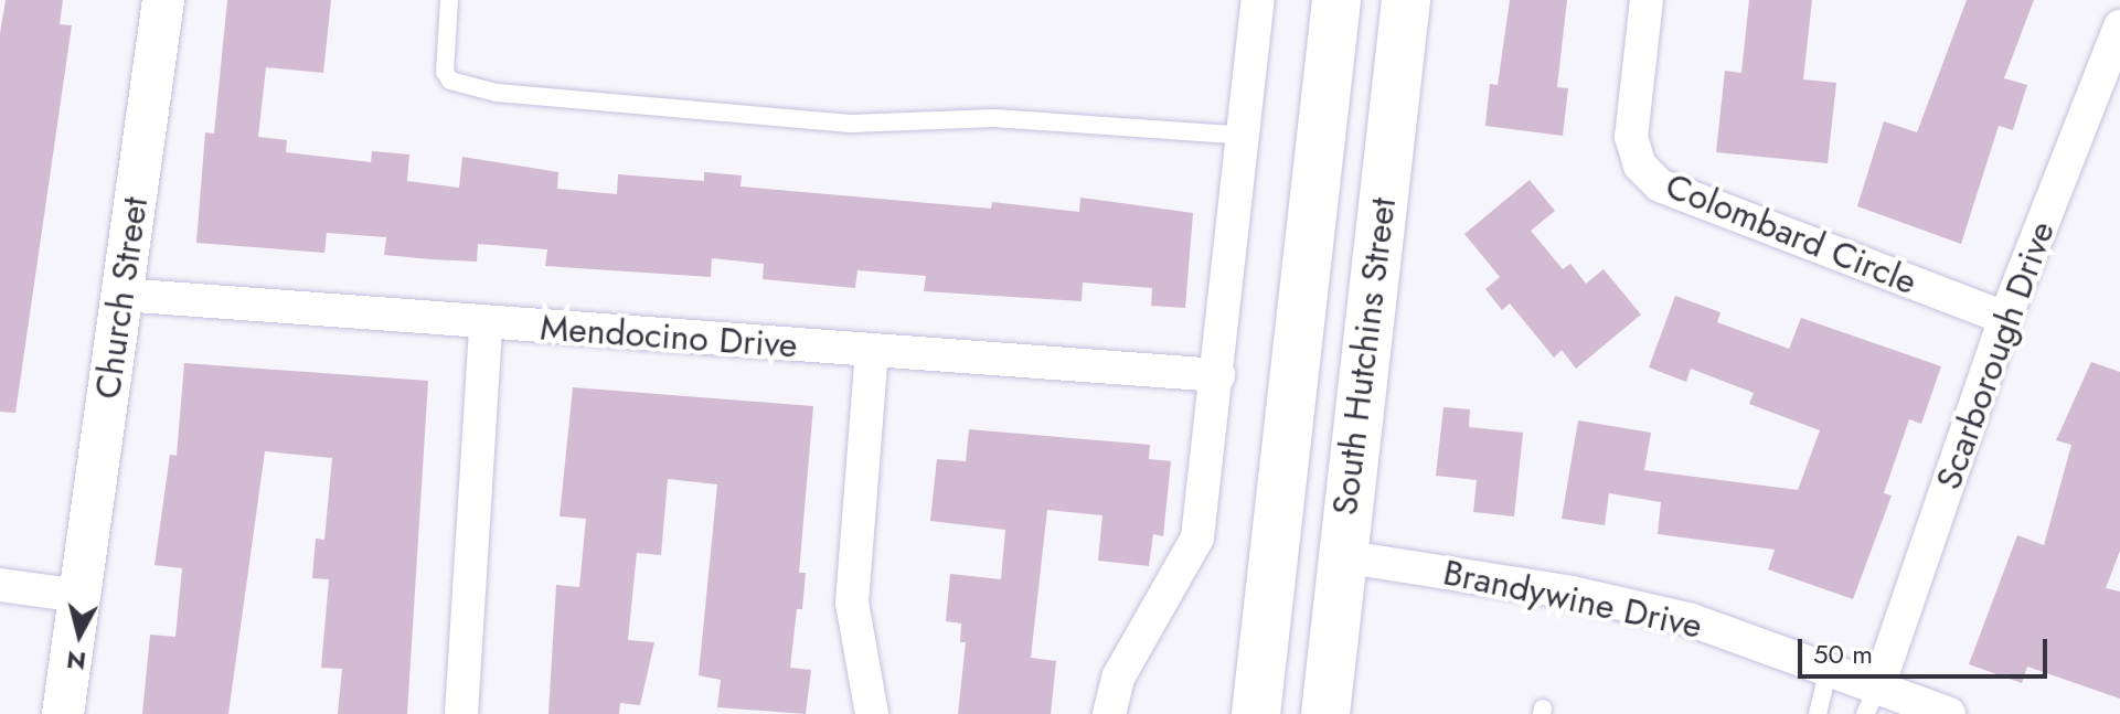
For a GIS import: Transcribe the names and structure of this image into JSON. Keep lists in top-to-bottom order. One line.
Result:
{"streets":{"main road":["South Hutchins Street"],"street":["Colombard Circle","Church Street","Mendocino Drive","Scarborough Drive","Brandywine Drive"]},"crossings":[["Colombard Circle","Scarborough Drive"],["Church Street","Mendocino Drive"],["Scarborough Drive","Brandywine Drive"],["South Hutchins Street","Brandywine Drive"]],"scale_bar":"50 m","north":"bottom"}
